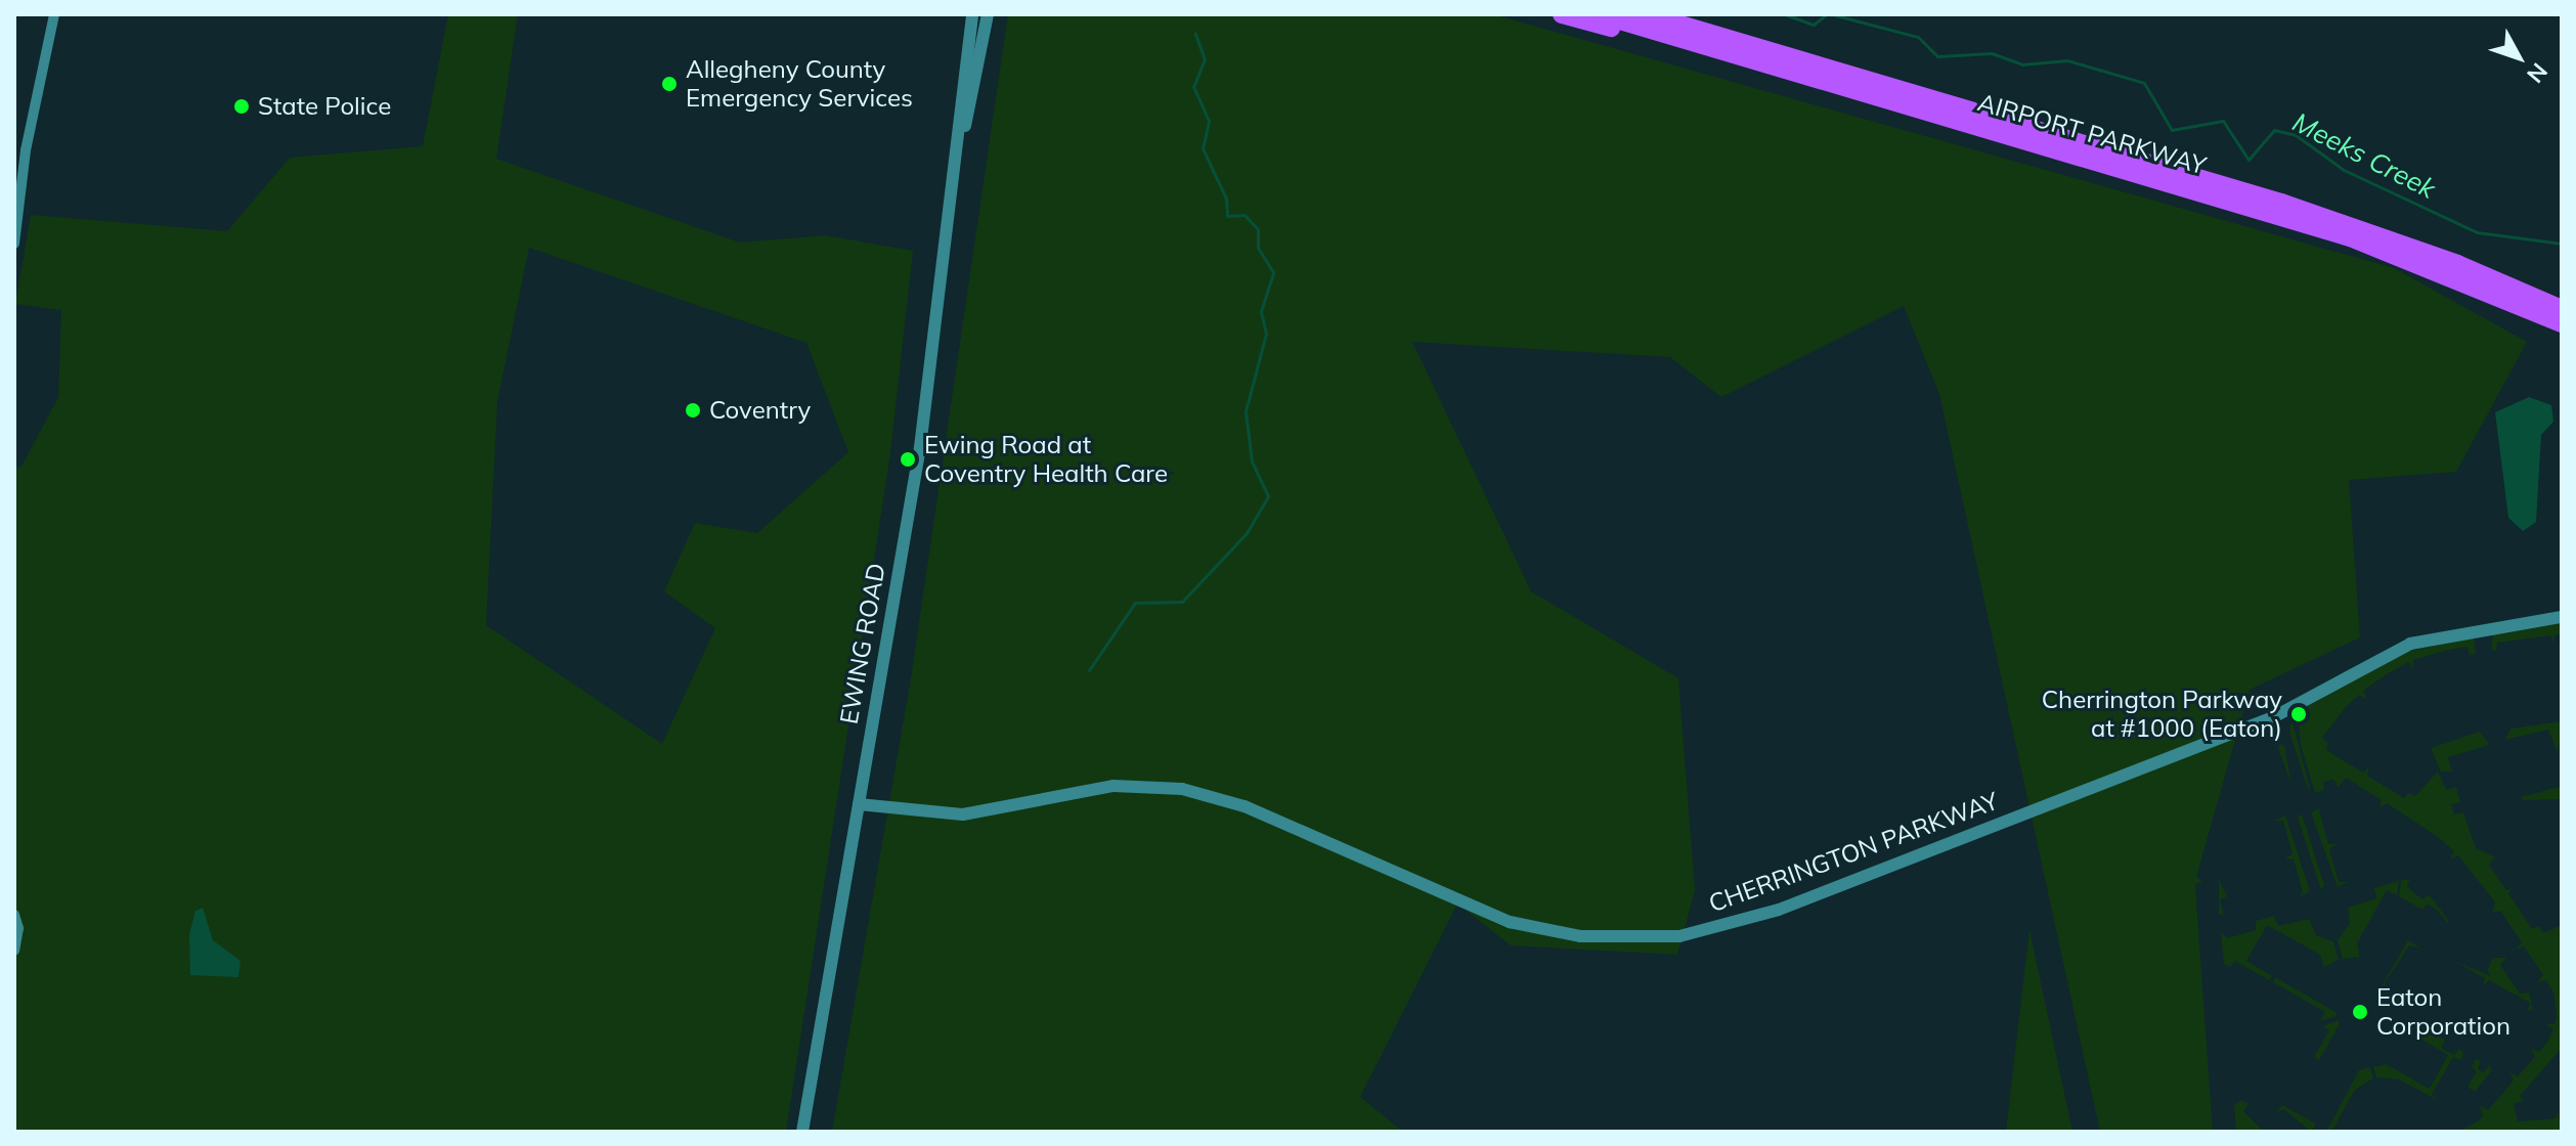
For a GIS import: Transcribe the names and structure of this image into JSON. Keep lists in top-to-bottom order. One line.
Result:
{"streets":{"highway":["AIRPORT PARKWAY"],"street":["EWING ROAD","CHERRINGTON PARKWAY"]},"crossings":[["EWING ROAD","CHERRINGTON PARKWAY"]],"water":["Meeks Creek"],"places":["Allegheny County Emergency Services","State Police","Coventry","Ewing Road at Coventry Health Care","Cherrington Parkway at #1000 (Eaton)","Eaton Corporation"],"north":"bottom right"}
